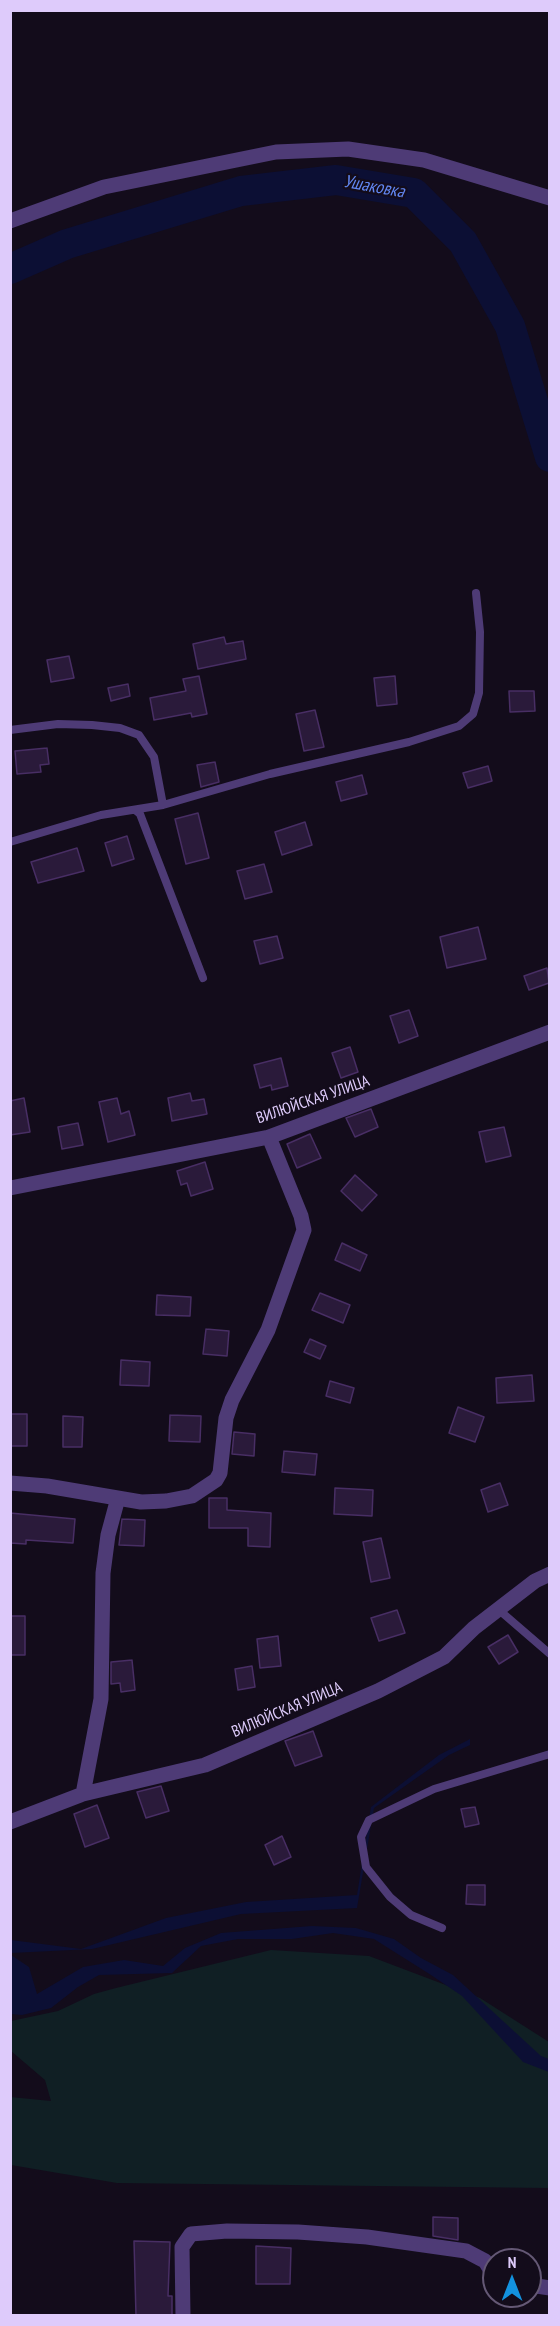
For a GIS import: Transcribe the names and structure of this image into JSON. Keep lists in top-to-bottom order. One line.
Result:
{"streets":{"street":["ВИЛЮЙСКАЯ УЛИЦА"]},"water":["Ушаковка"],"north":"top"}
